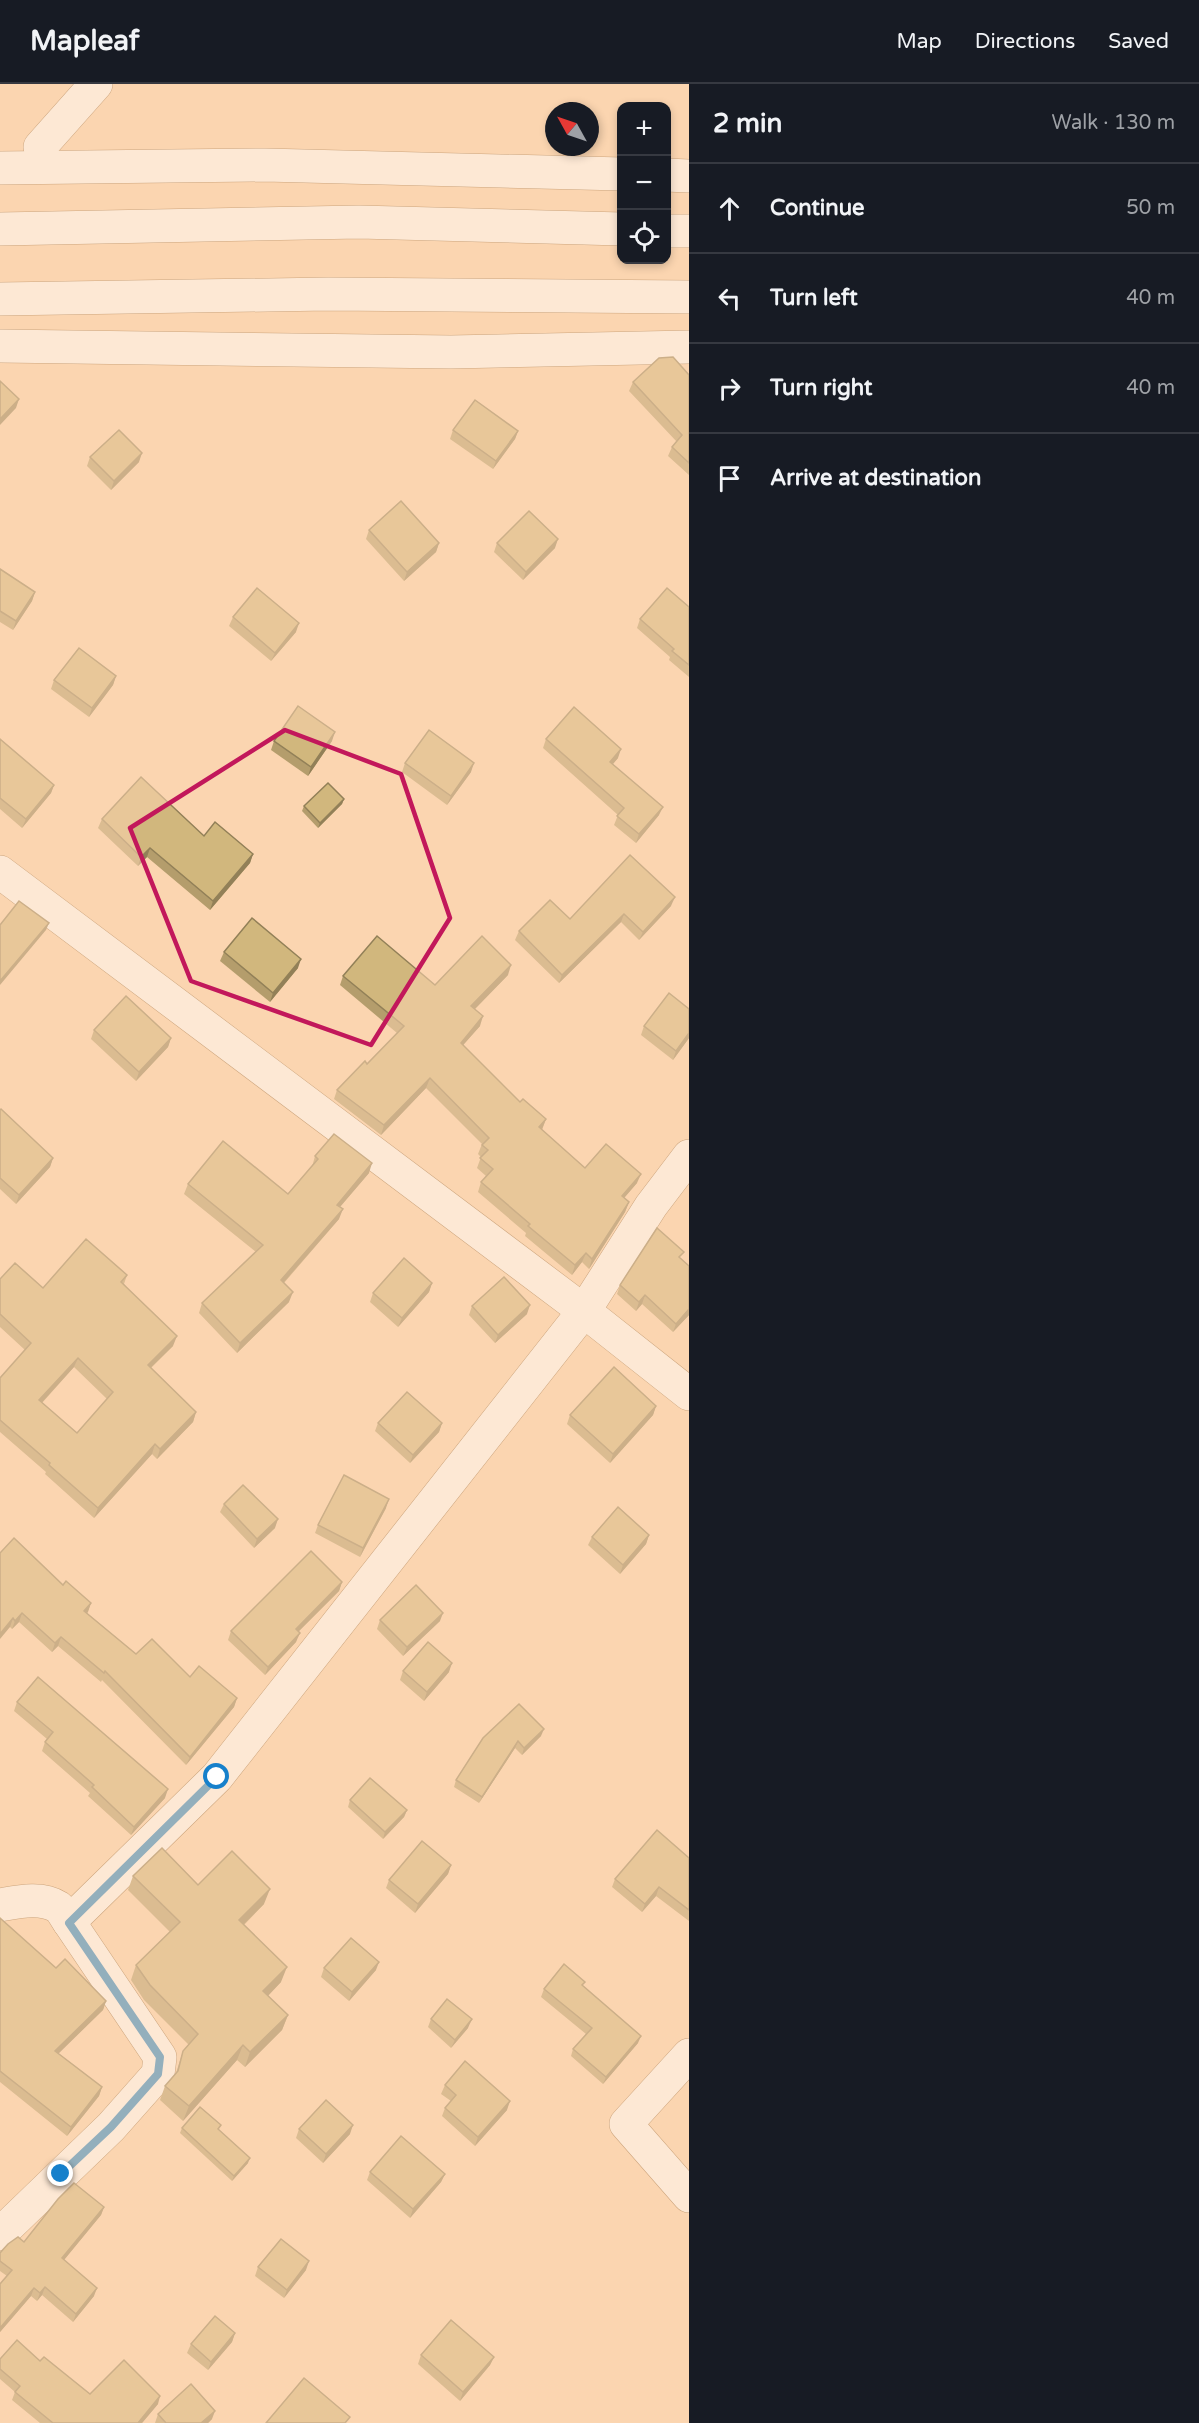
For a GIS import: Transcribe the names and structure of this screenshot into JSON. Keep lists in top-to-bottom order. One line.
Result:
{"north":"top left","page":{"header":"Mapleaf","nav":["Map","Directions","Saved"],"heading":["2 min","Walk · 130 m"],"map_buttons":["+","−"],"list":[["Continue","50 m"],["Turn left","40 m"],["Turn right","40 m"],"Arrive at destination"]}}
